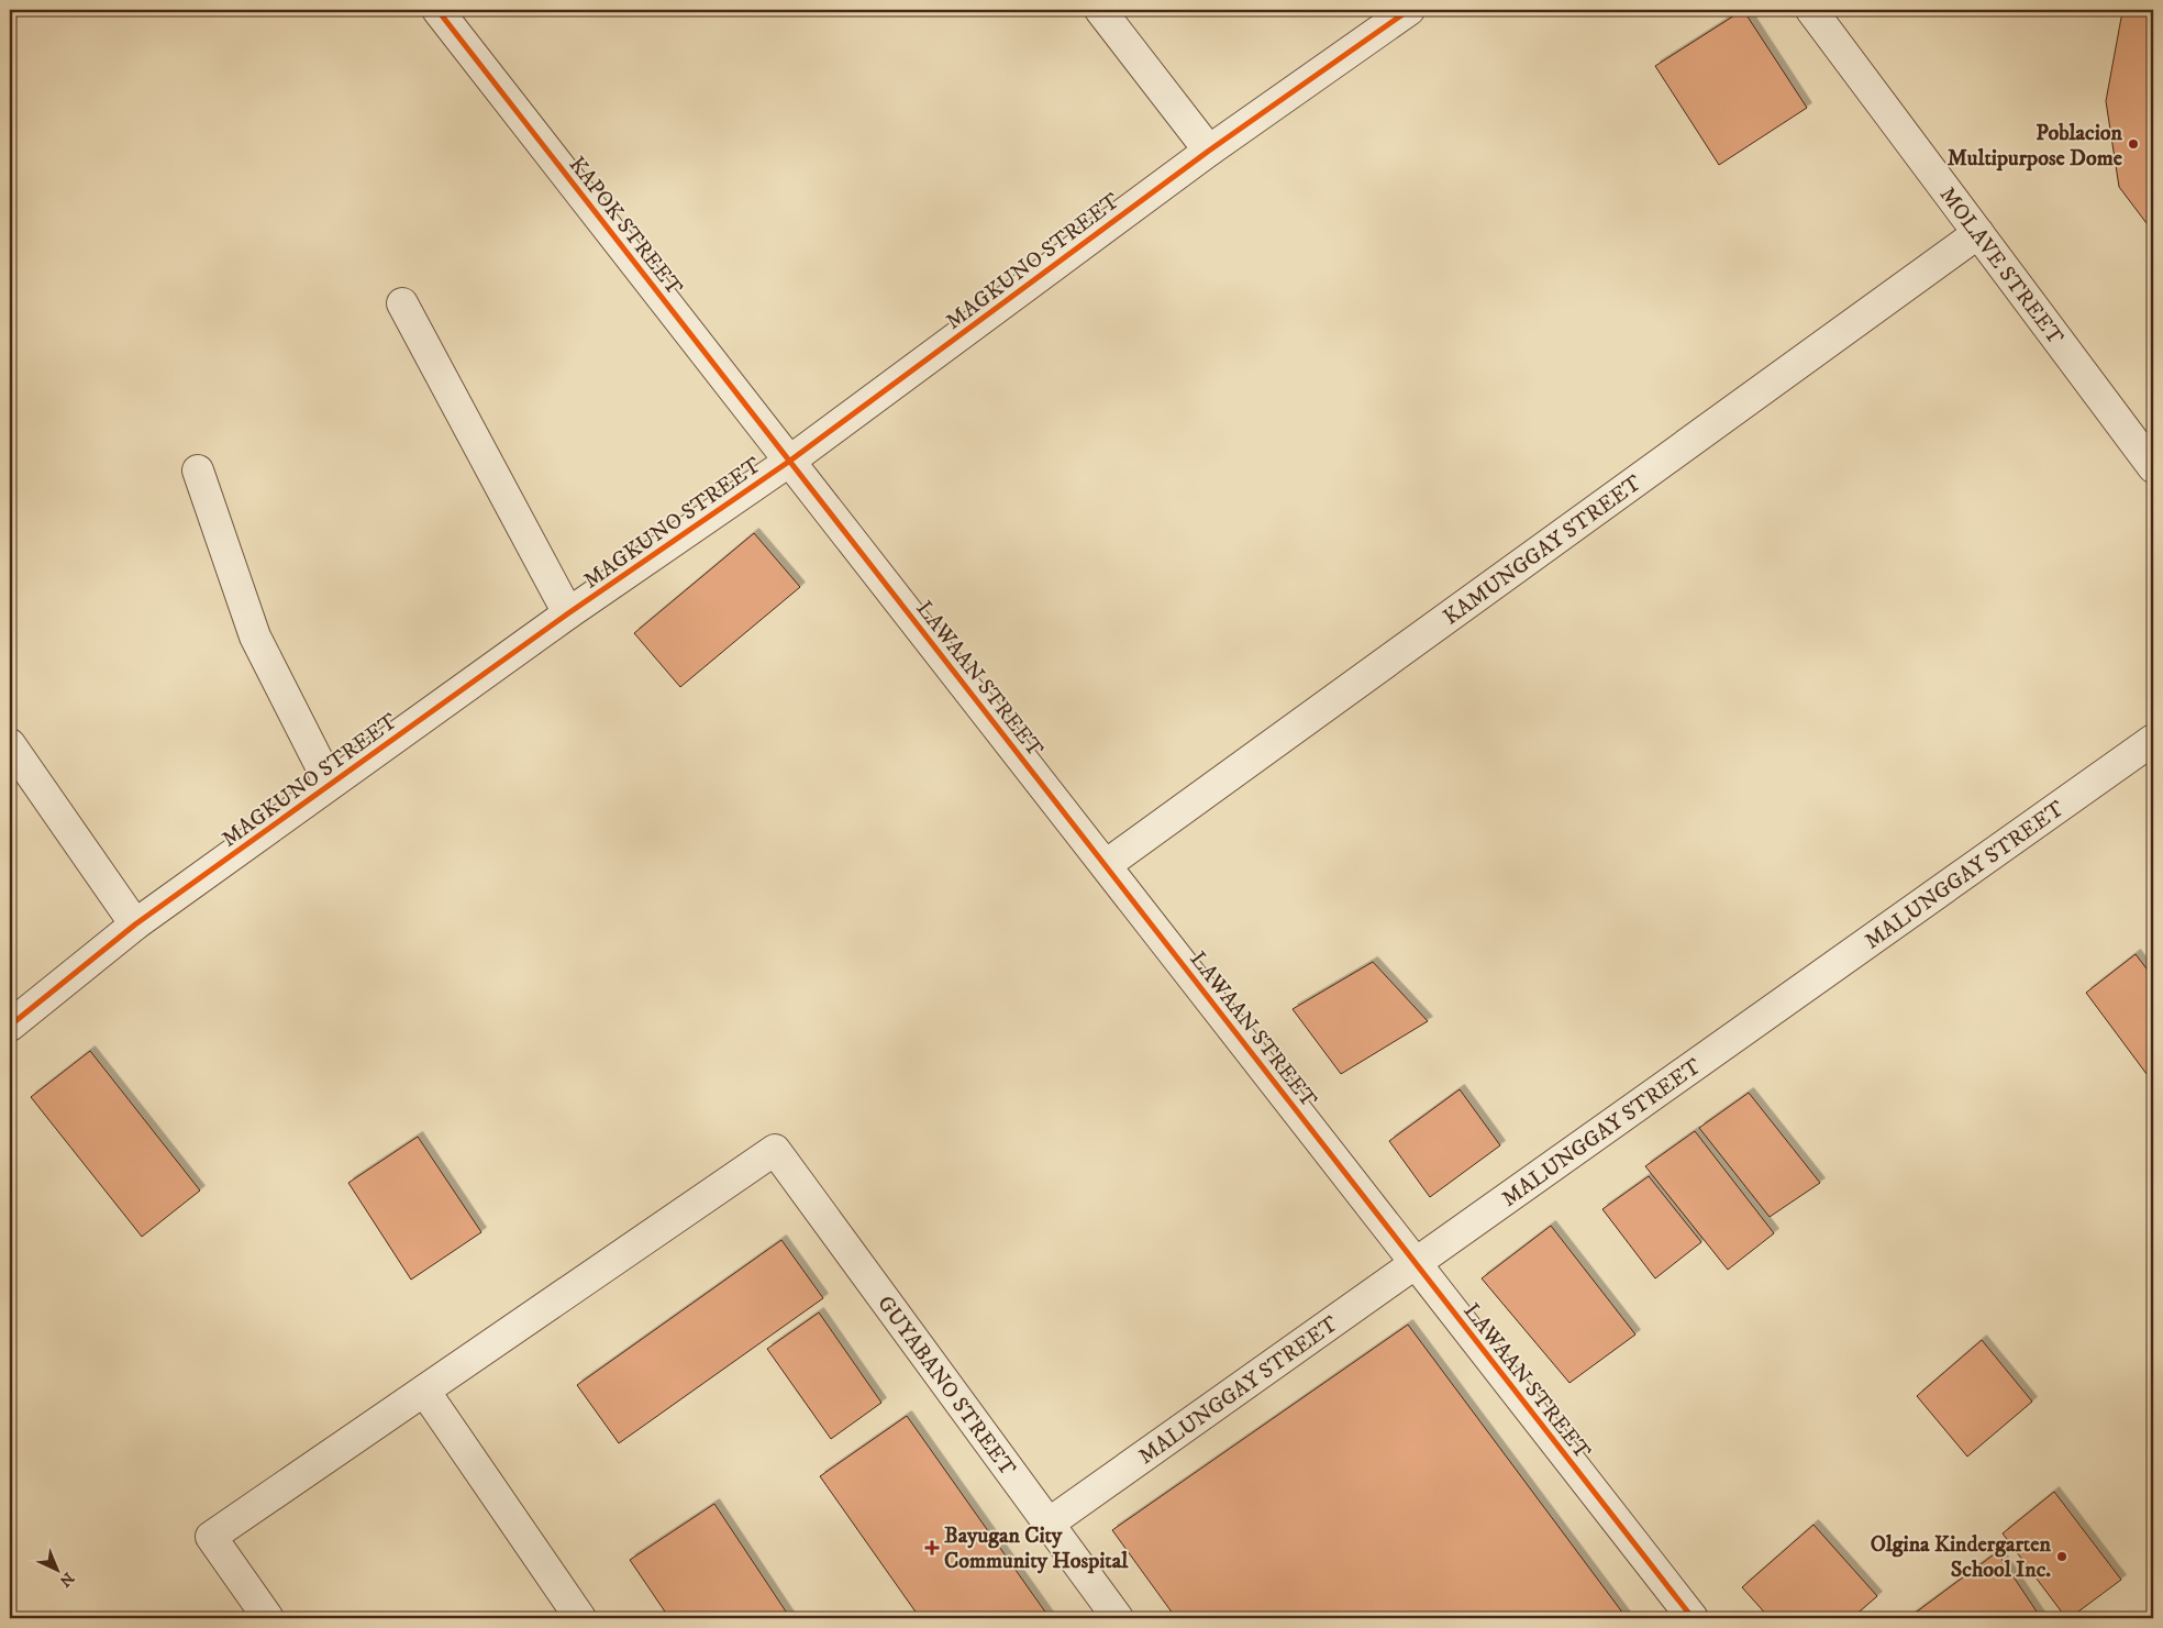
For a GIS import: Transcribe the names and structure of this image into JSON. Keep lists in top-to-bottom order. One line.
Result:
{"streets":{"street":["KAPOK STREET","MAGKUNO STREET","MOLAVE STREET","KAMUNGGAY STREET","LAWAAN STREET","MALUNGGAY STREET","GUYABANO STREET"]},"crossings":[["KAPOK STREET","MAGKUNO STREET"],["KAPOK STREET","LAWAAN STREET"],["MAGKUNO STREET","LAWAAN STREET"],["MOLAVE STREET","KAMUNGGAY STREET"],["KAMUNGGAY STREET","LAWAAN STREET"],["LAWAAN STREET","MALUNGGAY STREET"],["MALUNGGAY STREET","GUYABANO STREET"]],"places":{"other":["Poblacion Multipurpose Dome","Olgina Kindergarten School Inc."],"health":["Bayugan City Community Hospital"]},"north":"bottom right"}
